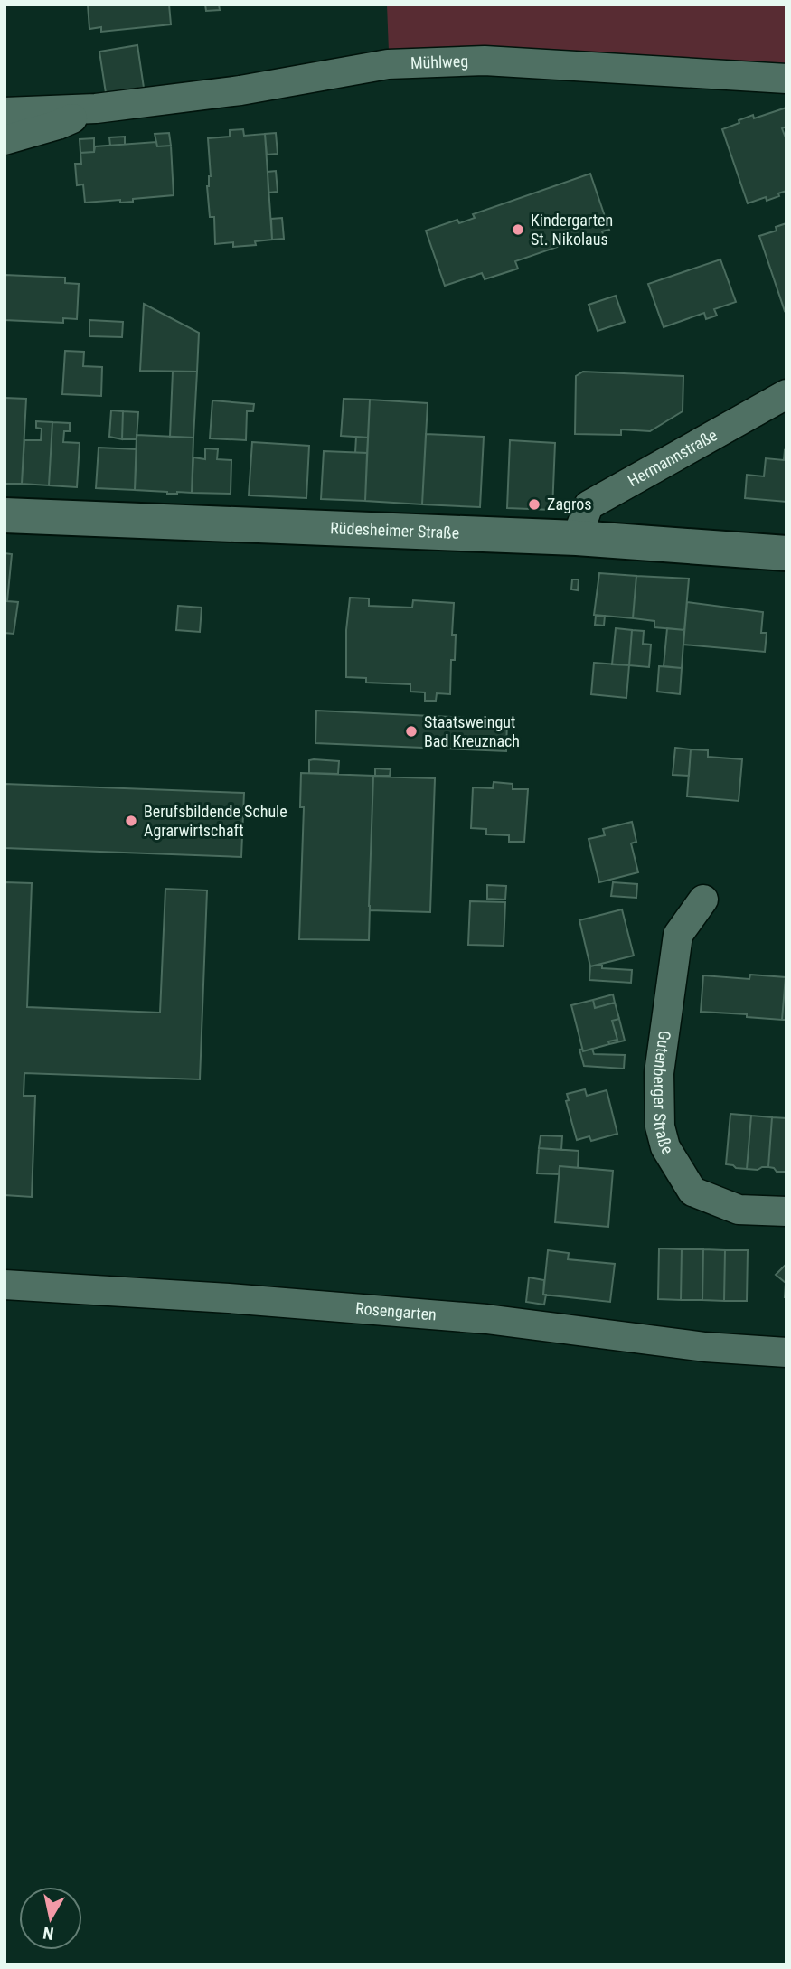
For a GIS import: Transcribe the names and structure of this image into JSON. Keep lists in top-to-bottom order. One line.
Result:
{"streets":{"street":["Mühlweg","Hermannstraße","Rüdesheimer Straße","Gutenberger Straße","Rosengarten"]},"crossings":[["Hermannstraße","Rüdesheimer Straße"]],"places":["Kindergarten St. Nikolaus","Zagros","Staatsweingut Bad Kreuznach","Berufsbildende Schule Agrarwirtschaft"],"north":"bottom"}
